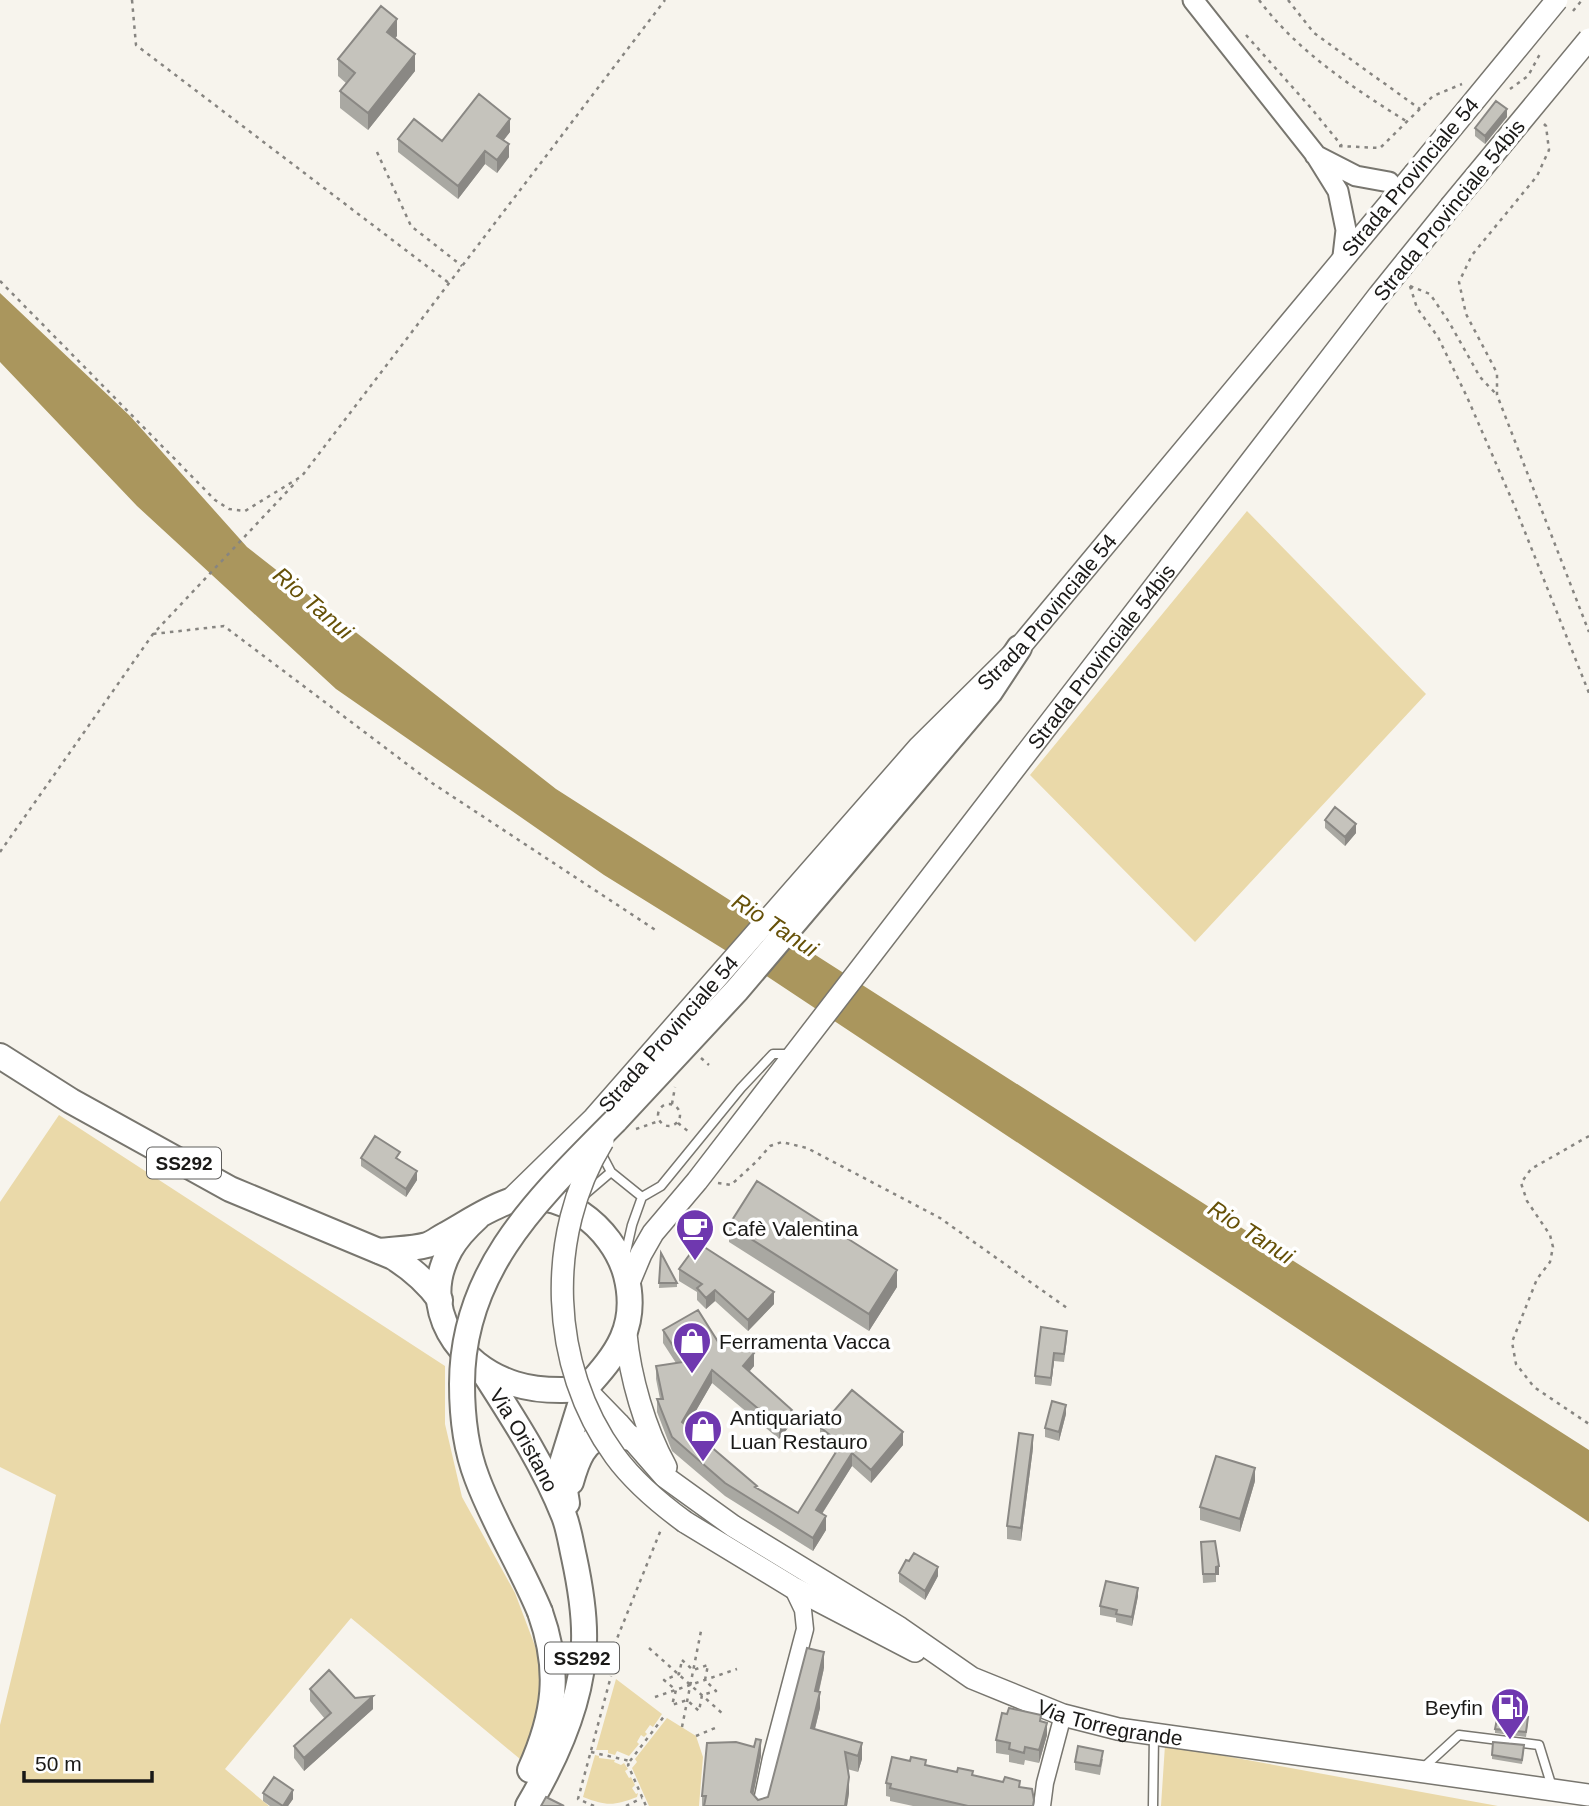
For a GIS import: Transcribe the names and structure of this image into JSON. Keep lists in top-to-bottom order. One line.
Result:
{"streets":{"main road":["Strada Provinciale 54","Strada Provinciale 54bis","SS292","Via Oristano","Via Torregrande"]},"crossings":[["Strada Provinciale 54","Strada Provinciale 54bis"],["Strada Provinciale 54","SS292"],["Strada Provinciale 54","Via Oristano"],["Strada Provinciale 54","Via Torregrande"],["Strada Provinciale 54bis","SS292"],["Strada Provinciale 54bis","Via Oristano"],["Strada Provinciale 54bis","Via Torregrande"],["SS292","Via Oristano"],["SS292","Via Torregrande"],["Via Oristano","Via Torregrande"]],"water":["Rio Tanui"],"places":{"cafe":["Cafè Valentina"],"shop":["Ferramenta Vacca","Antiquariato Luan Restauro"],"fuel station":["Beyfin"]},"scale_bar":"50 m"}
